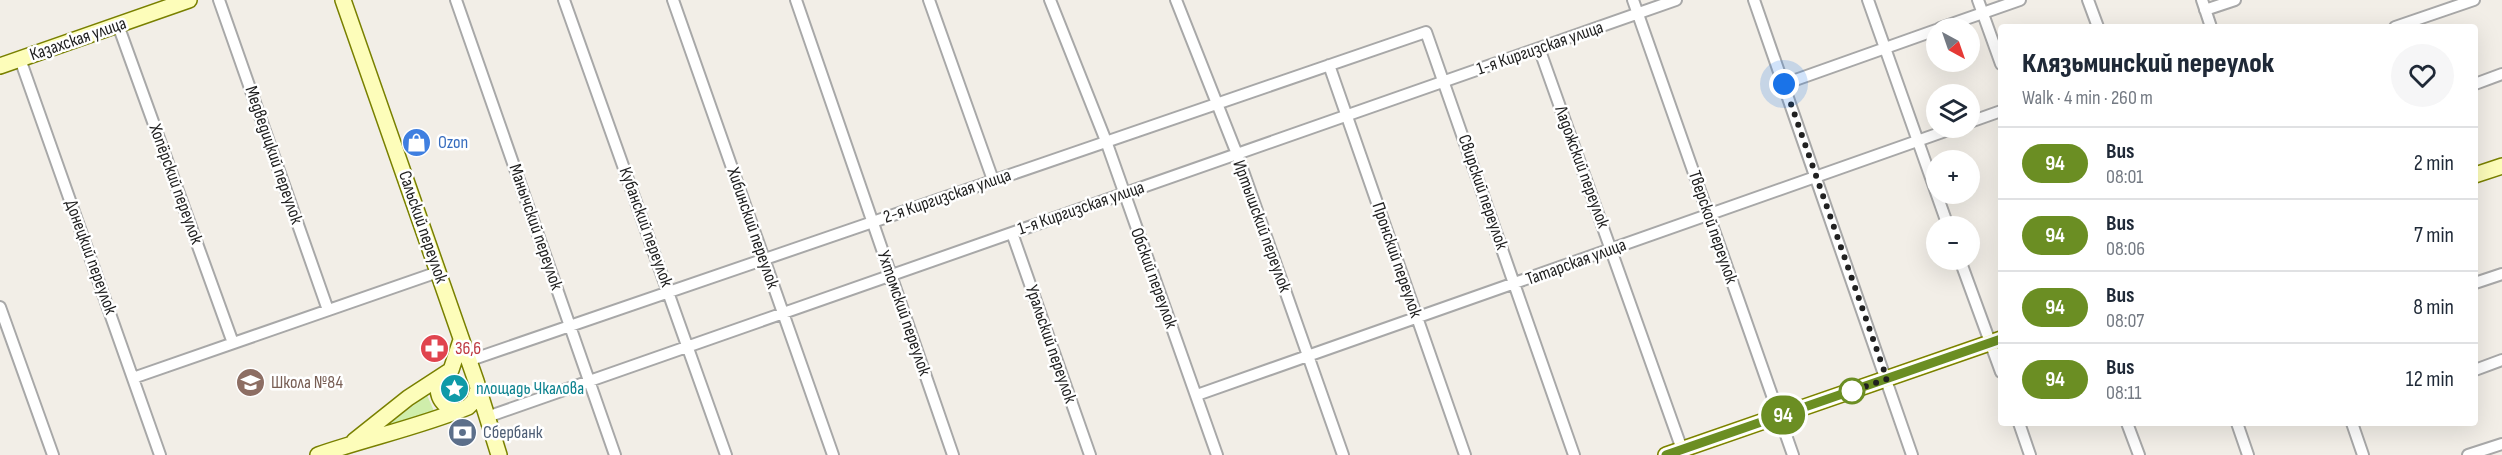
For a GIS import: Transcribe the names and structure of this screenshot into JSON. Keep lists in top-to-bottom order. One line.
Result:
{"streets":{"main road":["Казахская улица","Сальский переулок"],"street":["1-я Киргизская улица","Медведицкий переулок","Ладожский переулок","Хопёрский переулок","Свирский переулок","2-я Киргизская улица","Иртышский переулок","Манычский переулок","Кубанский переулок","Тверской переулок","Хибинский переулок","Донецкий переулок","Пронский переулок","Татарская улица","Обский переулок","Ухтомский переулок","Уральский переулок"]},"crossings":[["Казахская улица","Хопёрский переулок"],["Казахская улица","Донецкий переулок"],["1-я Киргизская улица","Ладожский переулок"],["1-я Киргизская улица","Свирский переулок"],["1-я Киргизская улица","Иртышский переулок"],["1-я Киргизская улица","Сальский переулок"],["1-я Киргизская улица","Манычский переулок"],["1-я Киргизская улица","Кубанский переулок"],["1-я Киргизская улица","Тверской переулок"],["1-я Киргизская улица","Хибинский переулок"],["1-я Киргизская улица","Пронский переулок"],["1-я Киргизская улица","Обский переулок"],["1-я Киргизская улица","Ухтомский переулок"],["1-я Киргизская улица","Уральский переулок"],["Ладожский переулок","Татарская улица"],["Свирский переулок","2-я Киргизская улица"],["Свирский переулок","Татарская улица"],["2-я Киргизская улица","Иртышский переулок"],["2-я Киргизская улица","Сальский переулок"],["2-я Киргизская улица","Манычский переулок"],["2-я Киргизская улица","Кубанский переулок"],["2-я Киргизская улица","Хибинский переулок"],["2-я Киргизская улица","Пронский переулок"],["2-я Киргизская улица","Обский переулок"],["2-я Киргизская улица","Ухтомский переулок"],["Иртышский переулок","Татарская улица"],["Тверской переулок","Татарская улица"],["Пронский переулок","Татарская улица"],["Татарская улица","Обский переулок"]],"places":{"shop":["Ozon"],"pharmacy":["36,6"],"school or university":["Школа №84"],"place":["площадь Чкалова"],"bank":["Сбербанк"]},"lines":["bus line 94"],"north":"bottom right","page":{"on_map":"94","map_buttons":["+","−"],"heading":["Клязьминский переулок","Walk · 4 min · 260 m"],"list":[{"mark":"94","name":"Bus","note":"08:01","value":"2 min"},{"mark":"94","name":"Bus","note":"08:06","value":"7 min"},{"mark":"94","name":"Bus","note":"08:07","value":"8 min"},{"mark":"94","name":"Bus","note":"08:11","value":"12 min"}]}}
